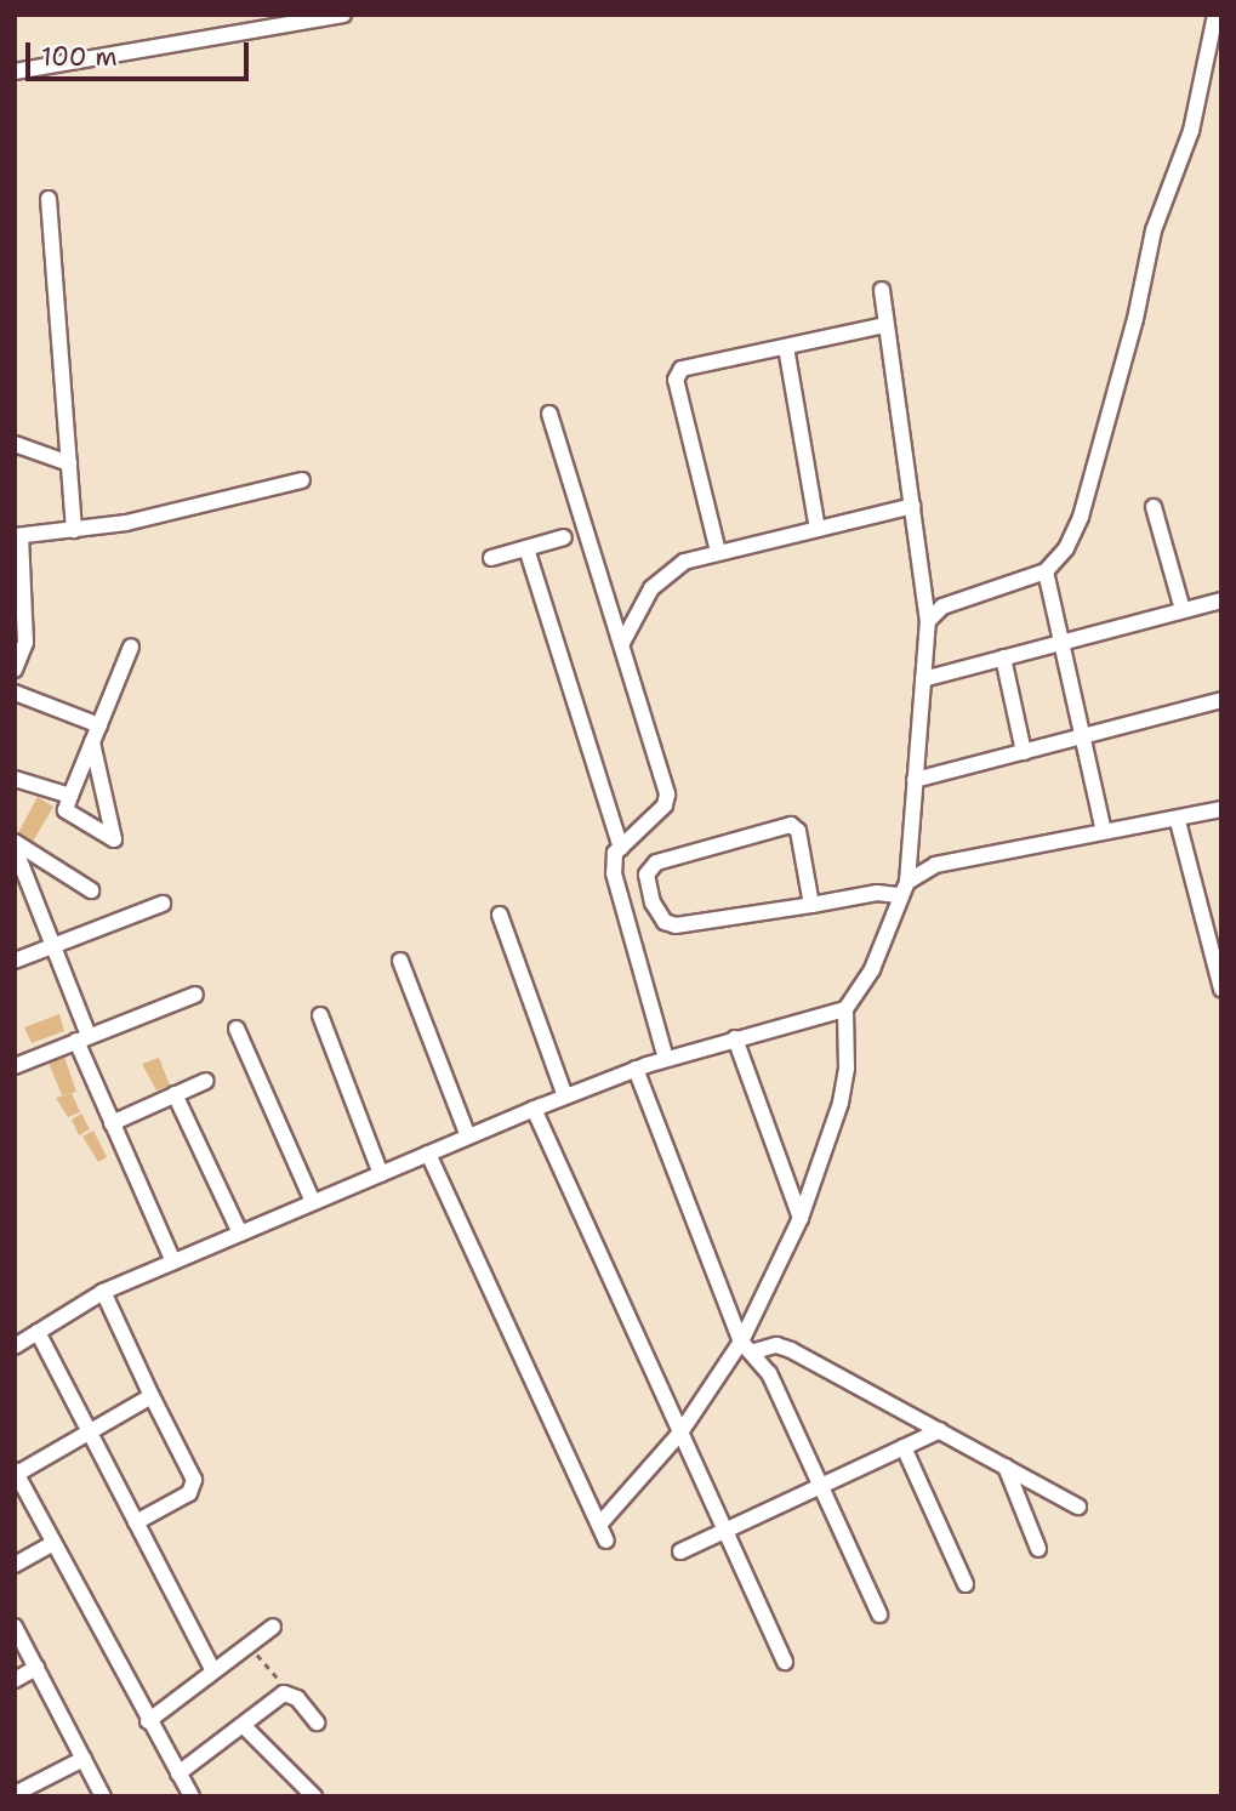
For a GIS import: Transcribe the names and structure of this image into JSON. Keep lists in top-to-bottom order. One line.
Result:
{"scale_bar":"100 m"}
